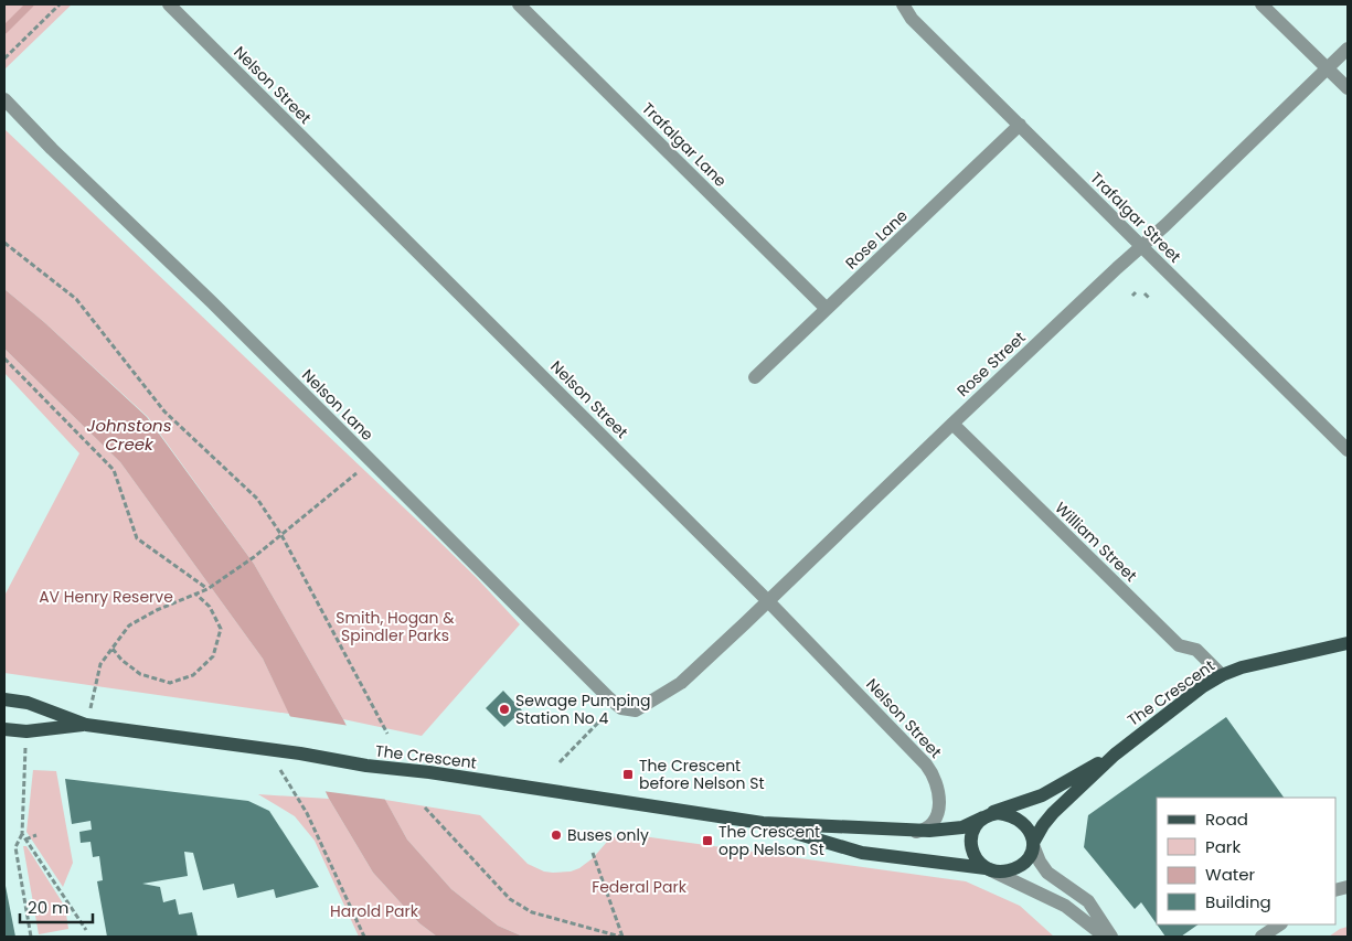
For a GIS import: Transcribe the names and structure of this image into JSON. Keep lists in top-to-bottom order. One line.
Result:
{"streets":{"main road":["The Crescent"],"street":["Nelson Street","Trafalgar Lane","Trafalgar Street","Rose Lane","Rose Street","Nelson Lane","William Street"]},"crossings":[["Nelson Street","Rose Street"],["Nelson Street","The Crescent"],["Trafalgar Lane","Rose Lane"],["Trafalgar Street","Rose Lane"],["Trafalgar Street","Rose Street"],["Rose Street","Nelson Lane"],["Rose Street","William Street"],["William Street","The Crescent"]],"water":["Johnstons Creek"],"parks":["AV Henry Reserve","Smith, Hogan & Spindler Parks","Federal Park","Harold Park"],"places":{"other":["Sewage Pumping Station No 4","Buses only"],"transit":["The Crescent before Nelson St","The Crescent opp Nelson St"]},"legend":["Road","Park","Water","Building"],"scale_bar":"20 m"}
